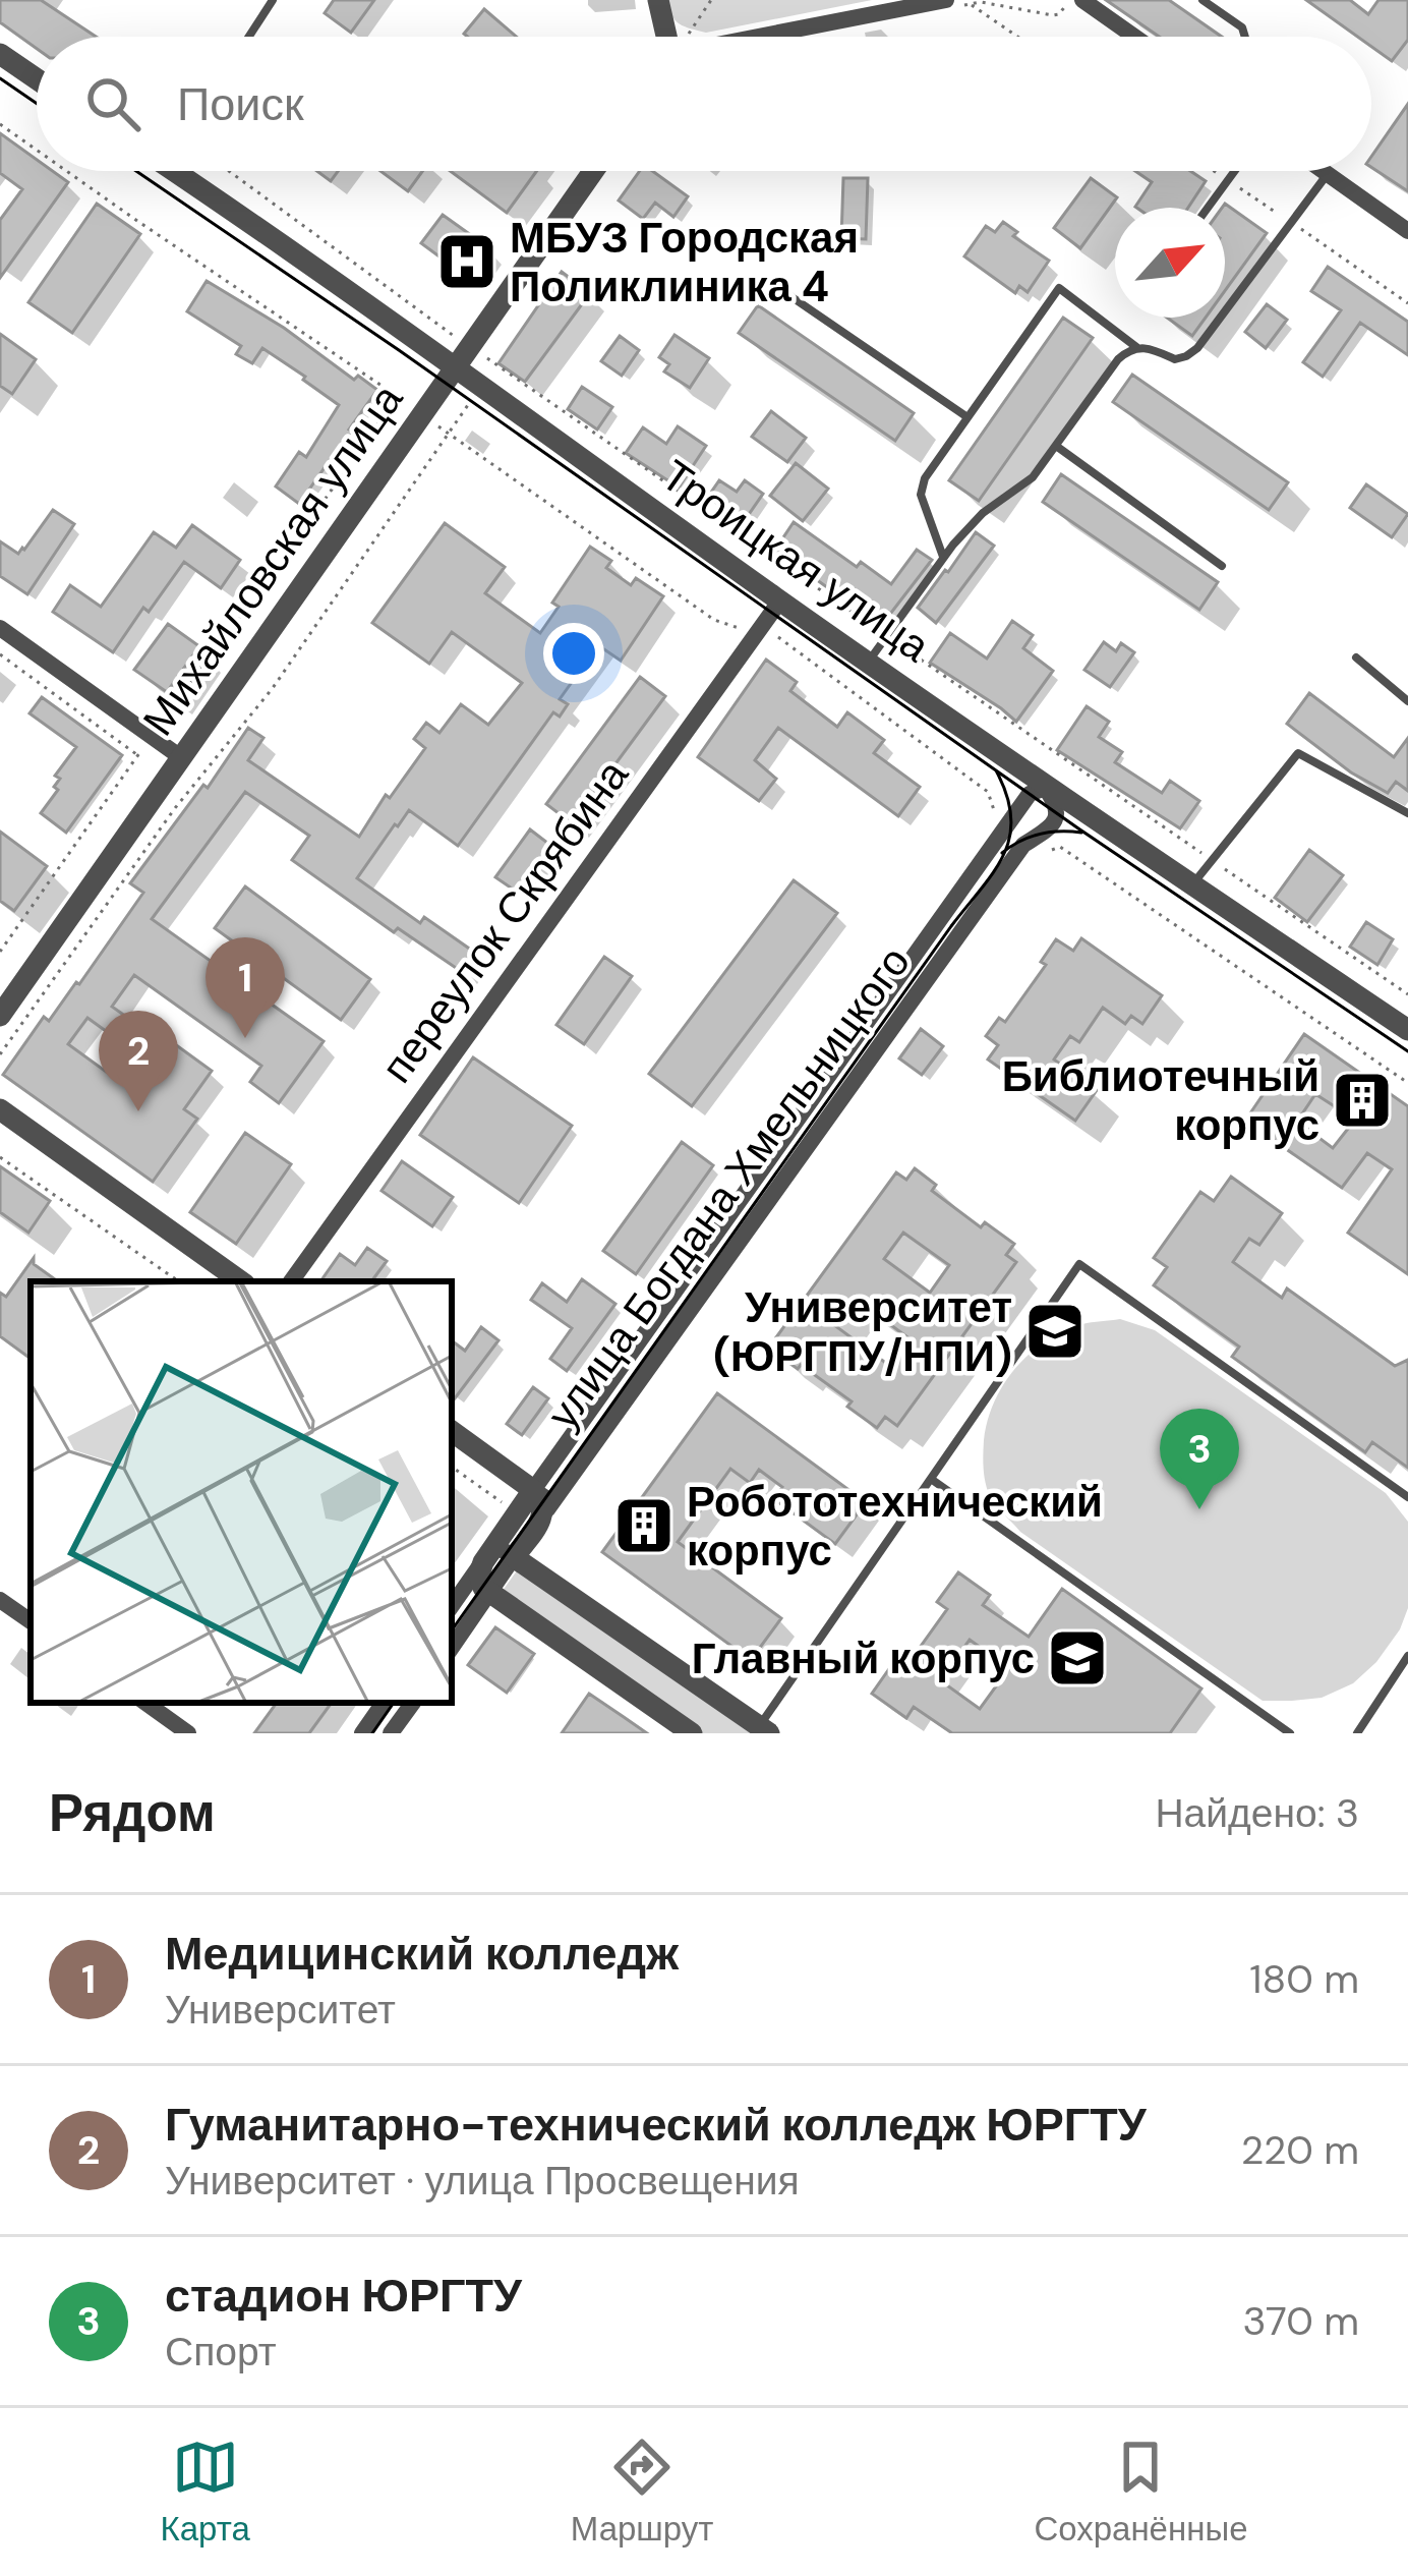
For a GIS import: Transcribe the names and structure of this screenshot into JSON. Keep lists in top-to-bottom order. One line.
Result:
{"streets":{"street":["Михайловская улица","Троицкая улица","переулок Скрябина","улица Богдана Хмельницкого"]},"crossings":[["Михайловская улица","Троицкая улица"],["Троицкая улица","переулок Скрябина"],["Троицкая улица","улица Богдана Хмельницкого"]],"places":{"hospital":["МБУЗ Городская Поликлиника 4"],"building":["Библиотечный корпус","Робототехнический корпус"],"school or university":["Университет (ЮРГПУ/НПИ)","Главный корпус"]},"north":"top right","page":{"search":"Поиск","pins":["1","2","3"],"heading":["Рядом","Найдено: 3"],"list":[{"mark":"1","name":"Медицинский колледж","note":"Университет","value":"180 m"},{"mark":"2","name":"Гуманитарно-технический колледж ЮРГТУ","note":"Университет · улица Просвещения","value":"220 m"},{"mark":"3","name":"стадион ЮРГТУ","note":"Спорт","value":"370 m"}],"nav":["Карта","Маршрут","Сохранённые"]}}
